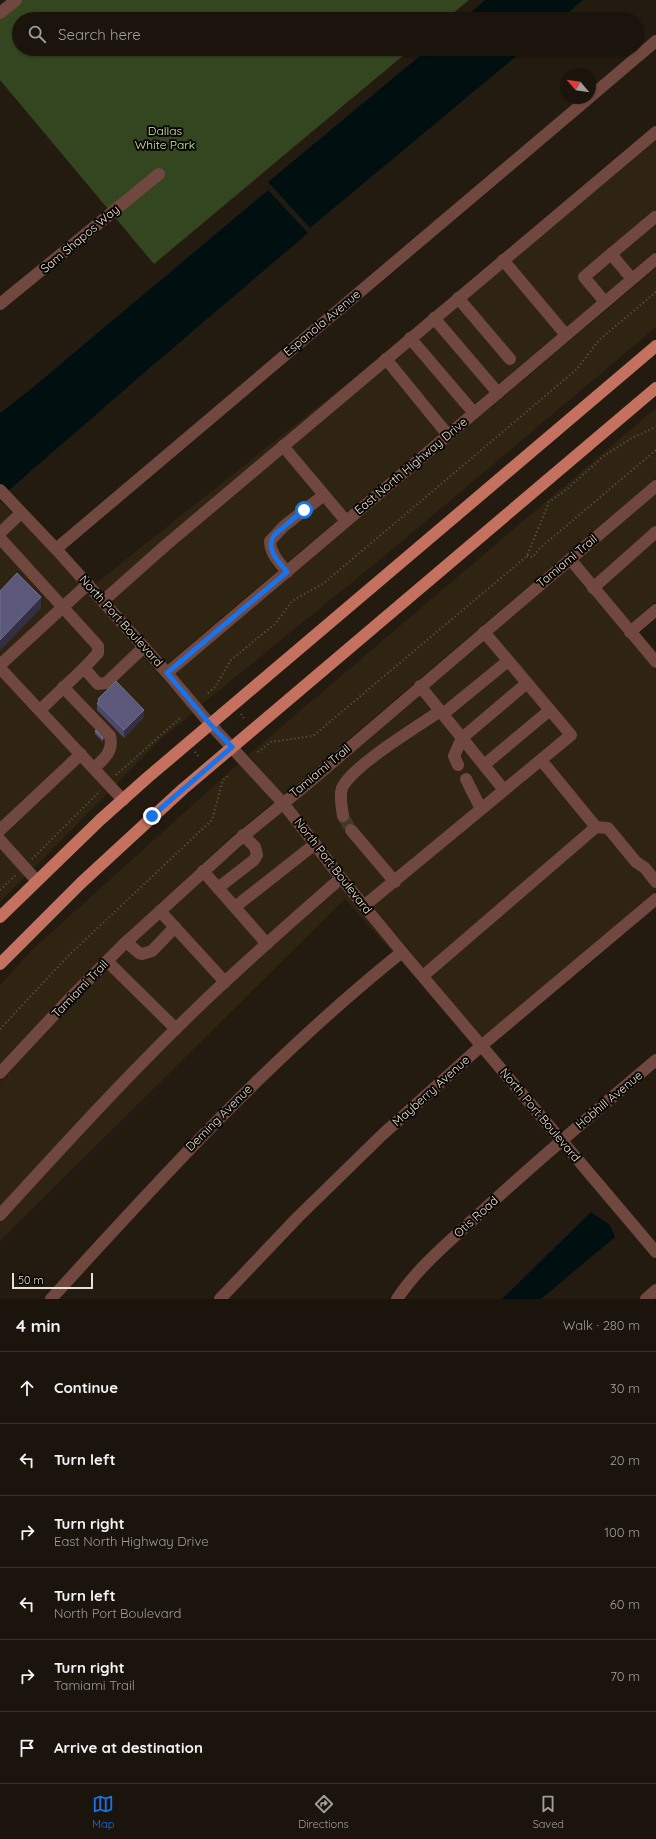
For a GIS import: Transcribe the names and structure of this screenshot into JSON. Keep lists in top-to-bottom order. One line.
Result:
{"streets":{"street":["Sam Shapos Way","Espanola Avenue","East North Highway Drive","Tamiami Trail","North Port Boulevard","Mayberry Avenue","Hobhill Avenue","Deming Avenue","Otis Road"]},"crossings":[["Espanola Avenue","North Port Boulevard"],["East North Highway Drive","North Port Boulevard"],["Tamiami Trail","North Port Boulevard"],["North Port Boulevard","Mayberry Avenue"],["North Port Boulevard","Hobhill Avenue"],["North Port Boulevard","Deming Avenue"],["North Port Boulevard","Otis Road"],["Hobhill Avenue","Otis Road"]],"parks":["Dallas White Park"],"scale_bar":"50 m","north":"top left","page":{"search":"Search here","scale":"50 m","heading":["4 min","Walk · 280 m"],"list":[["Continue","30 m"],["Turn left","20 m"],["Turn right","East North Highway Drive","100 m"],["Turn left","North Port Boulevard","60 m"],["Turn right","Tamiami Trail","70 m"],"Arrive at destination"],"nav":["Map","Directions","Saved"]}}
